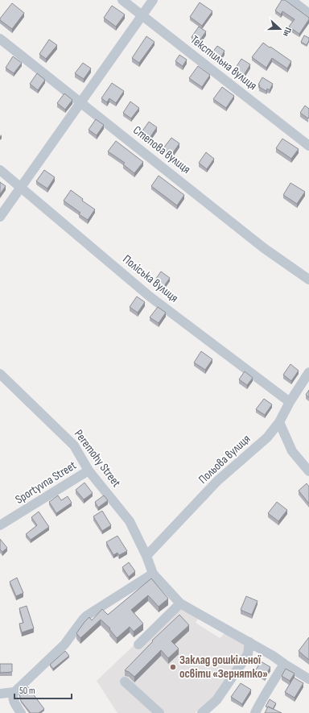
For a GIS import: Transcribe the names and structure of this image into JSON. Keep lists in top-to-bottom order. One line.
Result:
{"streets":{"street":["Текстильна вулиця","Степова вулиця","Поліська вулиця","Peremohy Street","Польова вулиця","Sportyvna Street"]},"crossings":[["Поліська вулиця","Польова вулиця"],["Peremohy Street","Польова вулиця"],["Peremohy Street","Sportyvna Street"]],"places":["Заклад дошкільної освіти «Зернятко»"],"scale_bar":"50 m","north":"right"}
